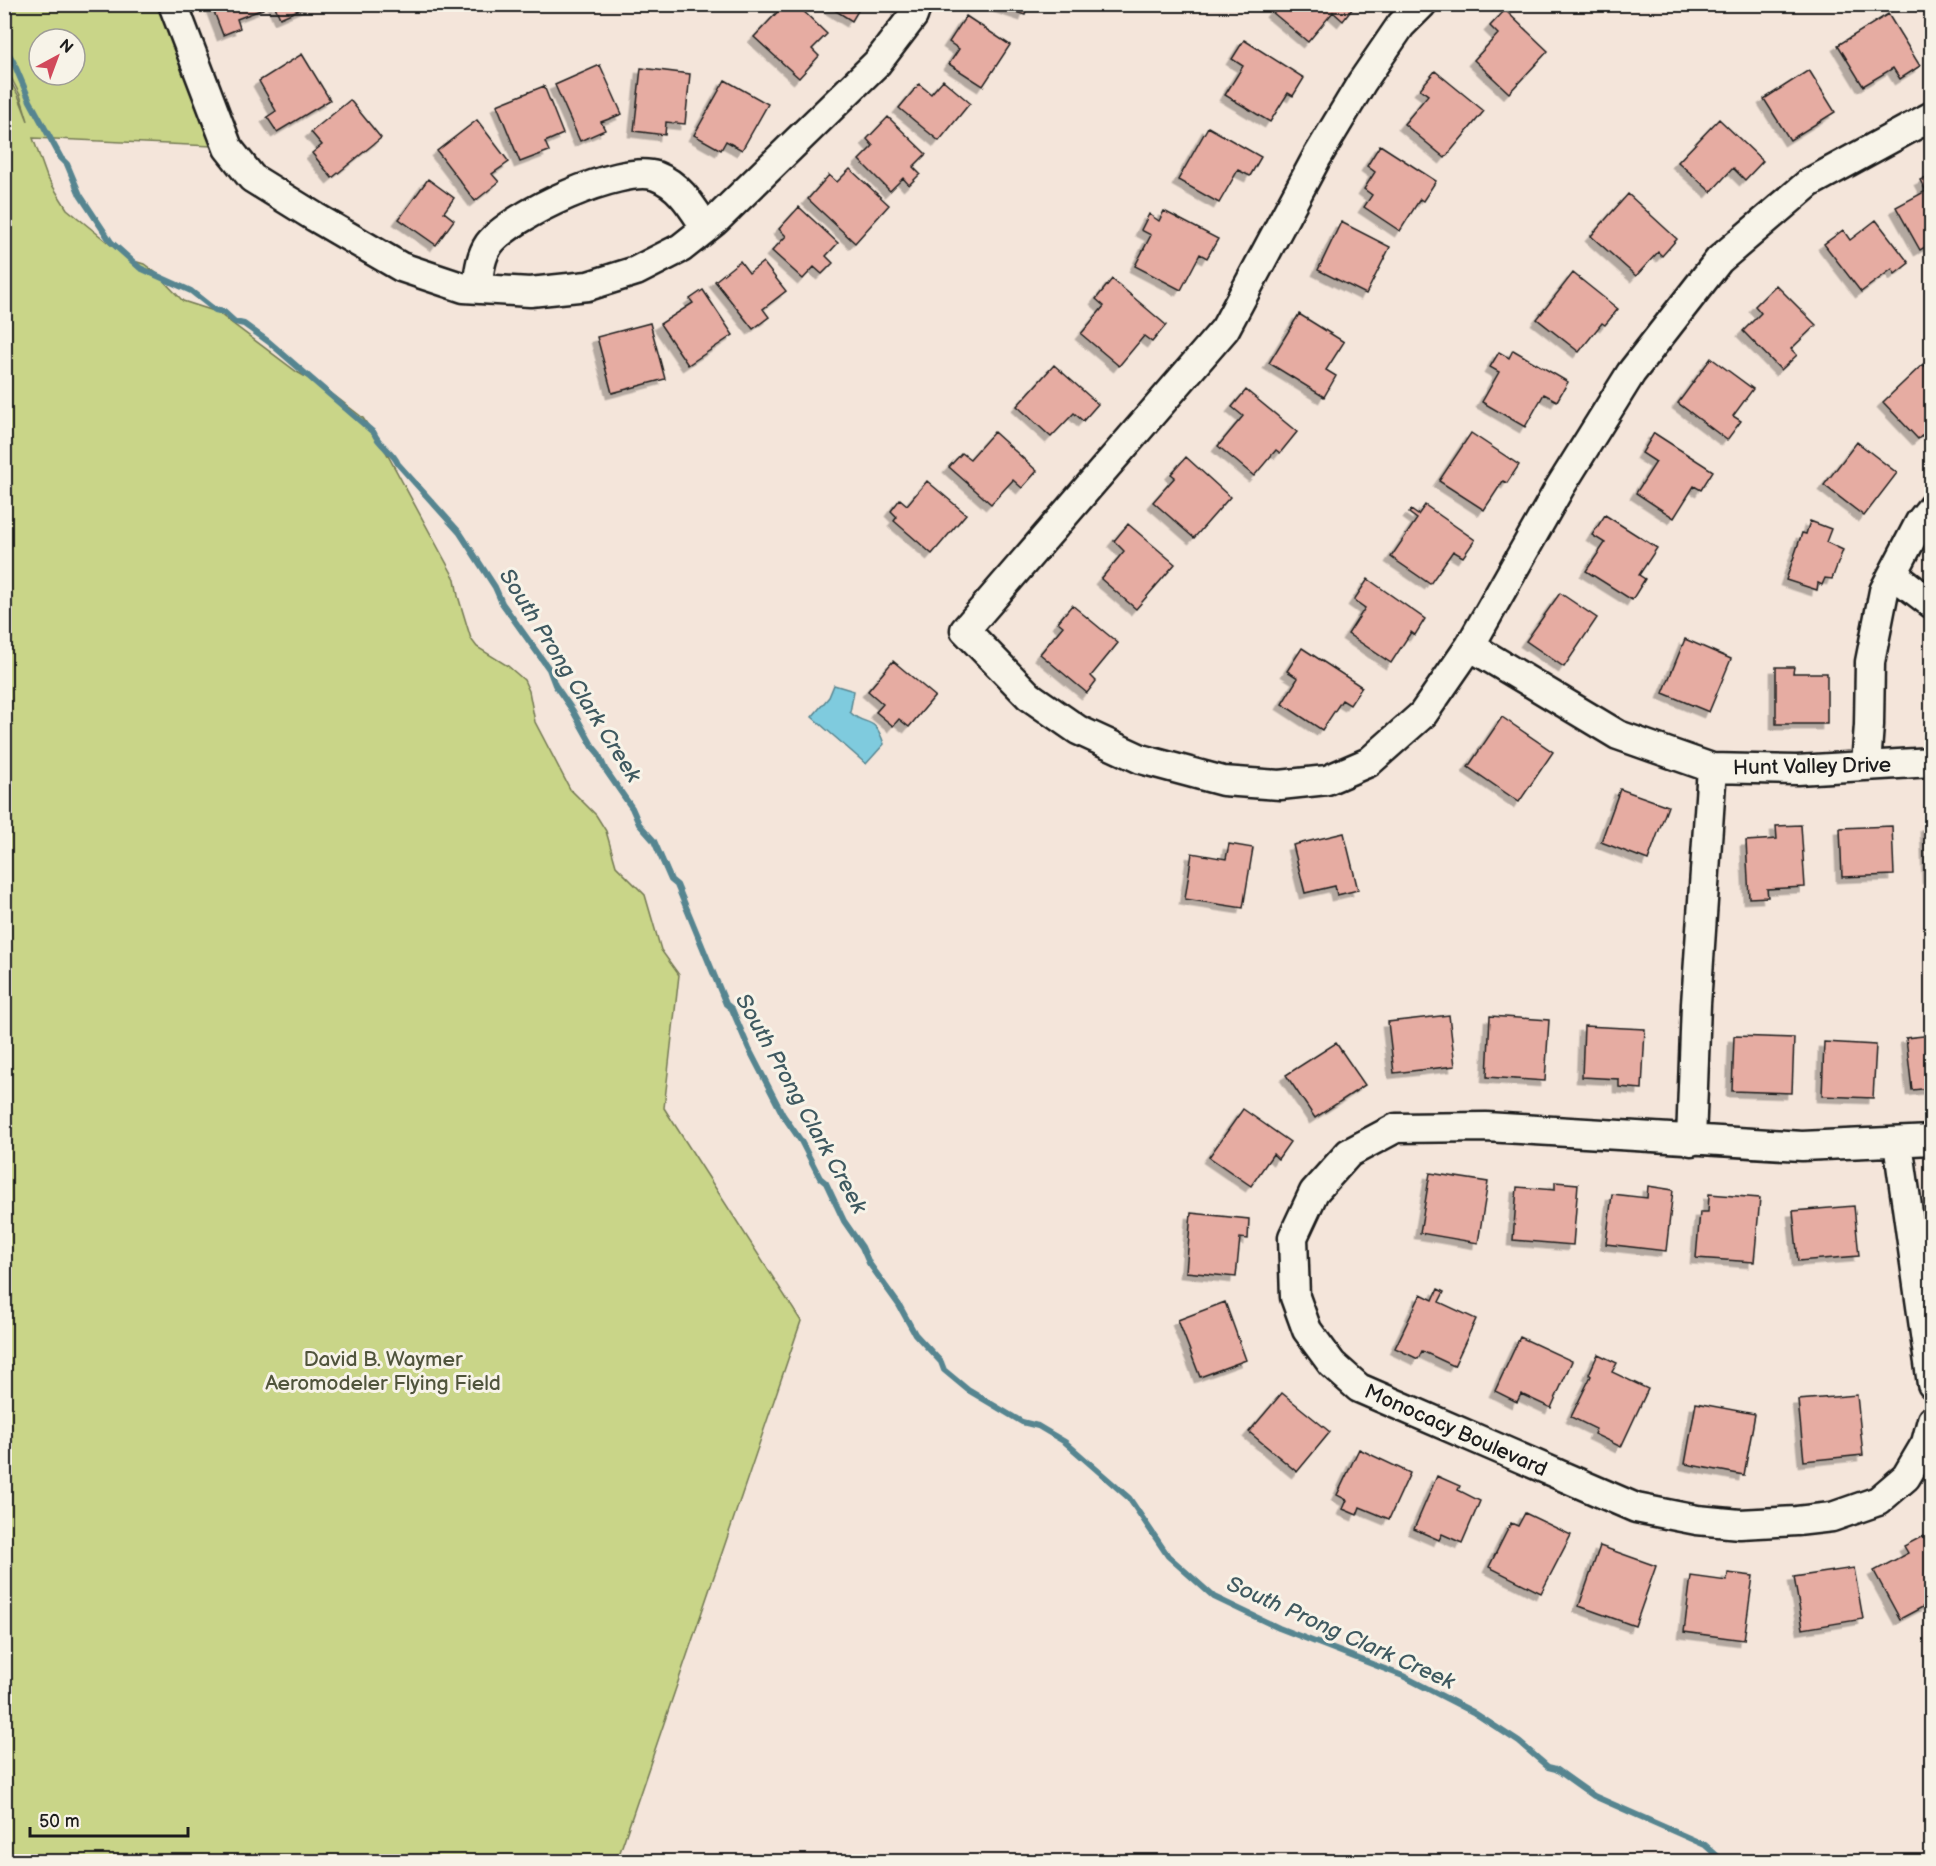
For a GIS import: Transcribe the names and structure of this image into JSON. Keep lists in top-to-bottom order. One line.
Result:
{"streets":{"street":["Hunt Valley Drive","Monocacy Boulevard"]},"water":["South Prong Clark Creek"],"parks":["David B. Waymer Aeromodeler Flying Field"],"scale_bar":"50 m","north":"top right"}
